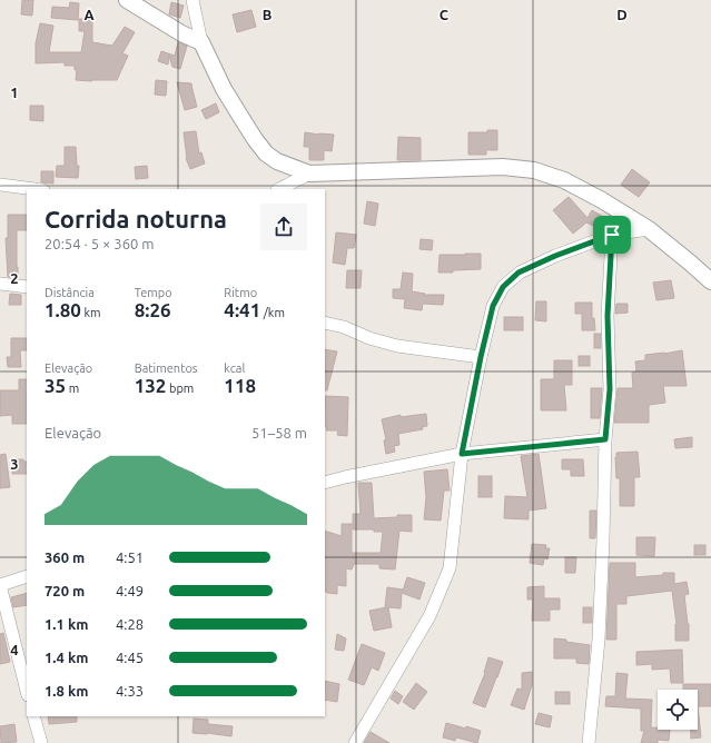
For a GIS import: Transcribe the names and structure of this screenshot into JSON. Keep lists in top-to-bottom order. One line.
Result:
{"page":{"heading":["Corrida noturna","20:54 · 5 × 360 m"],"stats":[["Distância","1.80 km"],["Tempo","8:26"],["Ritmo","4:41 /km"],["Elevação","35 m"],["Batimentos","132 bpm"],["kcal","118"]],"chart":["Elevação","51–58 m"],"list":[{"name":"360 m","note":"4:51"},{"name":"720 m","note":"4:49"},{"name":"1.1 km","note":"4:28"},{"name":"1.4 km","note":"4:45"},{"name":"1.8 km","note":"4:33"}]},"grid":{"columns":["A","B","C","D"],"rows":["1","2","3","4"]}}
